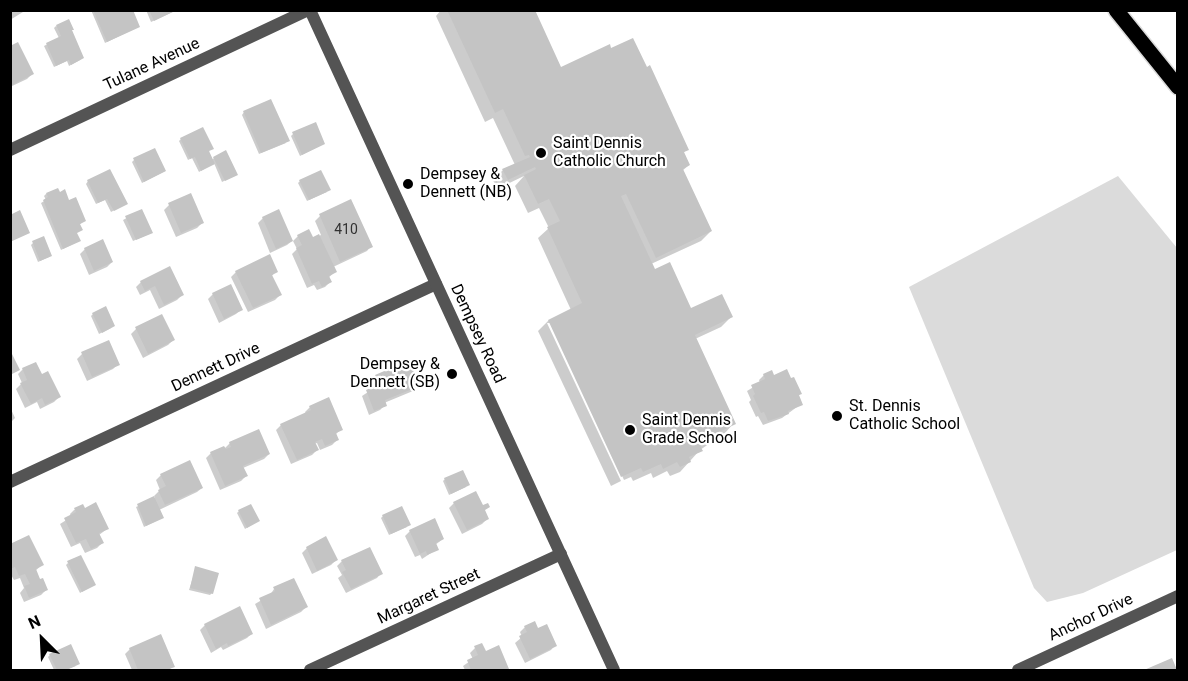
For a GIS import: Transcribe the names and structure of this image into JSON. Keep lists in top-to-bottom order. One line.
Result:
{"streets":{"street":["Tulane Avenue","Dempsey Road","Dennett Drive","Margaret Street","Anchor Drive"]},"crossings":[["Tulane Avenue","Dempsey Road"],["Dempsey Road","Dennett Drive"],["Dempsey Road","Margaret Street"]],"places":["Saint Dennis Catholic Church","Dempsey & Dennett (NB)","Dempsey & Dennett (SB)","St. Dennis Catholic School","Saint Dennis Grade School"],"house_numbers":["410"],"north":"top left"}
